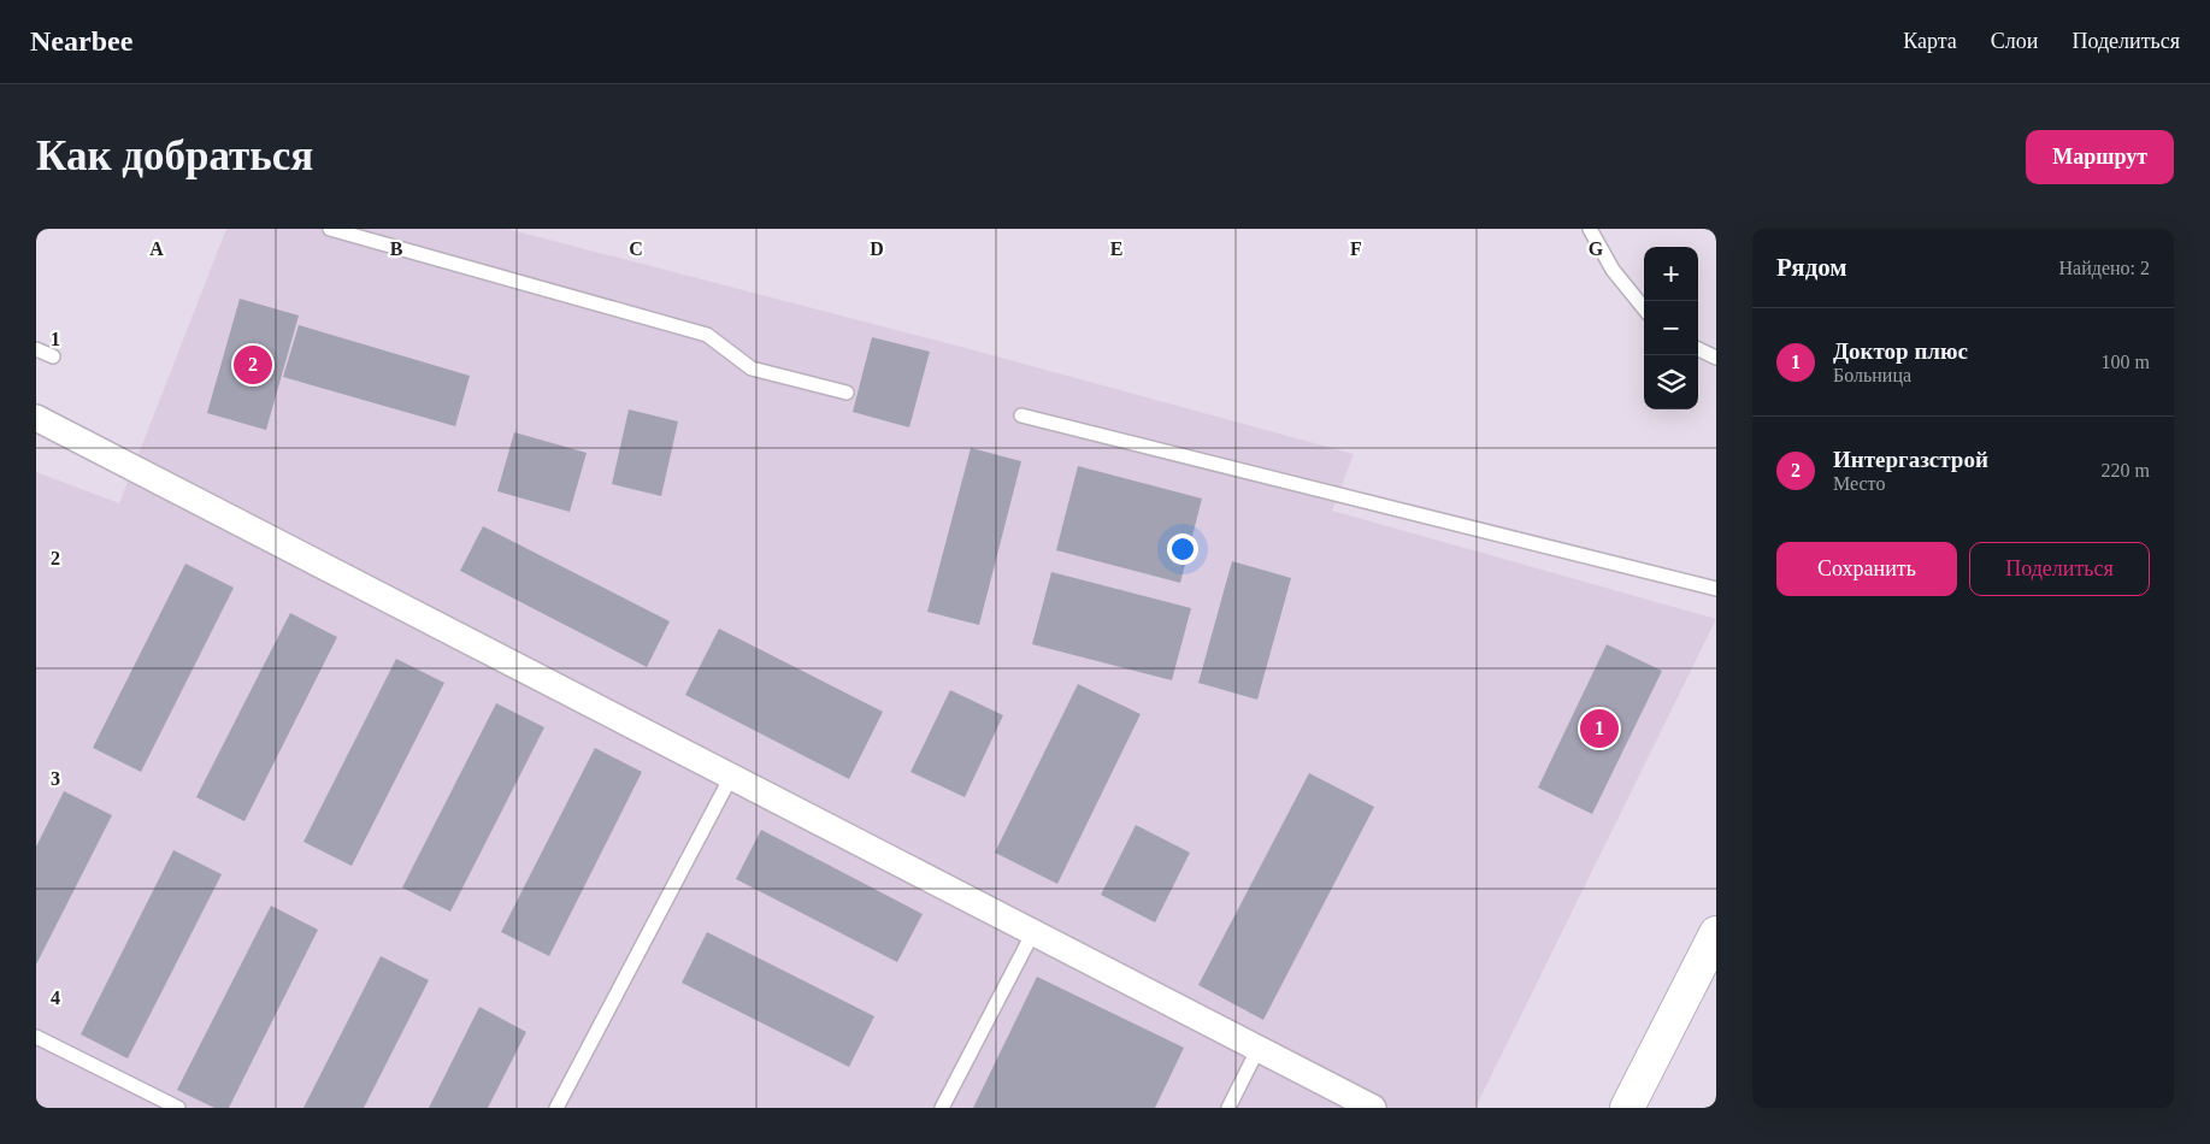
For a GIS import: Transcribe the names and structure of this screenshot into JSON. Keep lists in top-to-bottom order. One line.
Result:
{"page":{"header":"Nearbee","nav":["Карта","Слои","Поделиться"],"buttons":["Маршрут",["Сохранить","Поделиться"]],"title":"Как добраться","heading":["Рядом","Найдено: 2"],"map_buttons":["+","−"],"list":[{"mark":"1","name":"Доктор плюс","note":"Больница","value":"100 m"},{"mark":"2","name":"Интергазстрой","note":"Место","value":"220 m"}],"pins":["2","1"]},"grid":{"columns":["A","B","C","D","E","F","G"],"rows":["1","2","3","4"]}}
